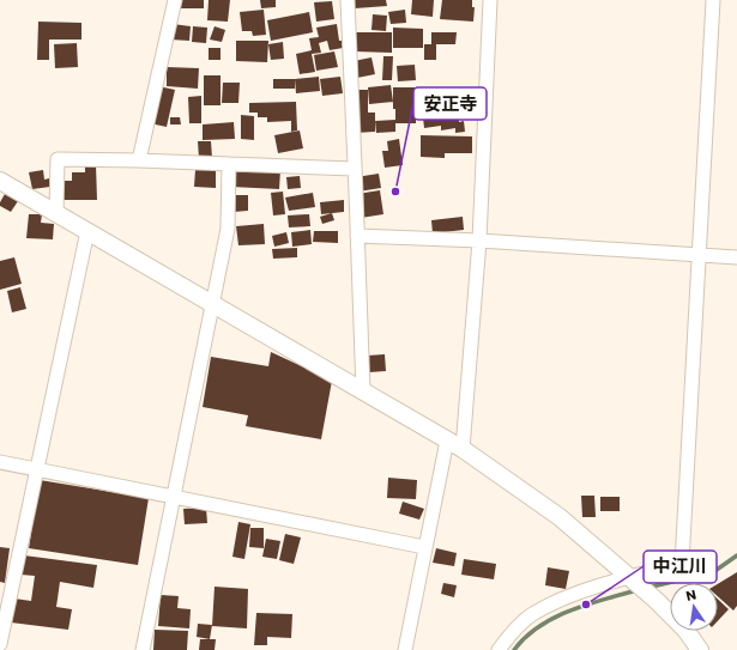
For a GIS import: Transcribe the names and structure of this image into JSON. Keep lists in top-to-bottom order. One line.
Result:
{"places":["安正寺","中江川"],"north":"top"}
